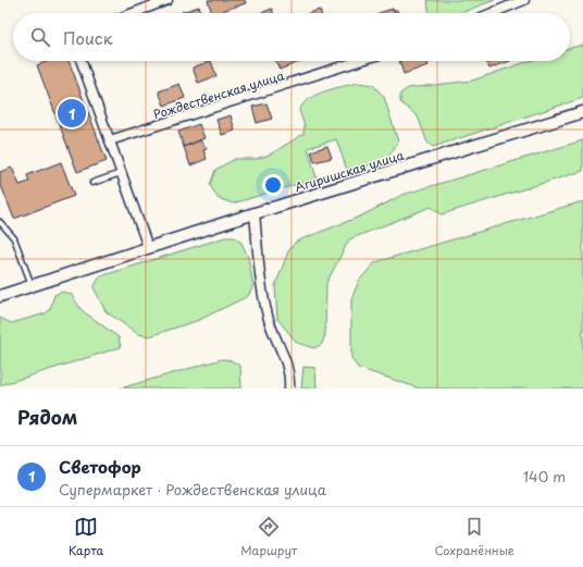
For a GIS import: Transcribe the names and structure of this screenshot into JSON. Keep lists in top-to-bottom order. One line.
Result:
{"streets":{"street":["Рождественская улица","Агиришская улица"]},"page":{"search":"Поиск","pins":"1","heading":"Рядом","list":[{"mark":"1","name":"Светофор","note":"Супермаркет · Рождественская улица","value":"140 m"}],"nav":["Карта","Маршрут","Сохранённые"]}}
